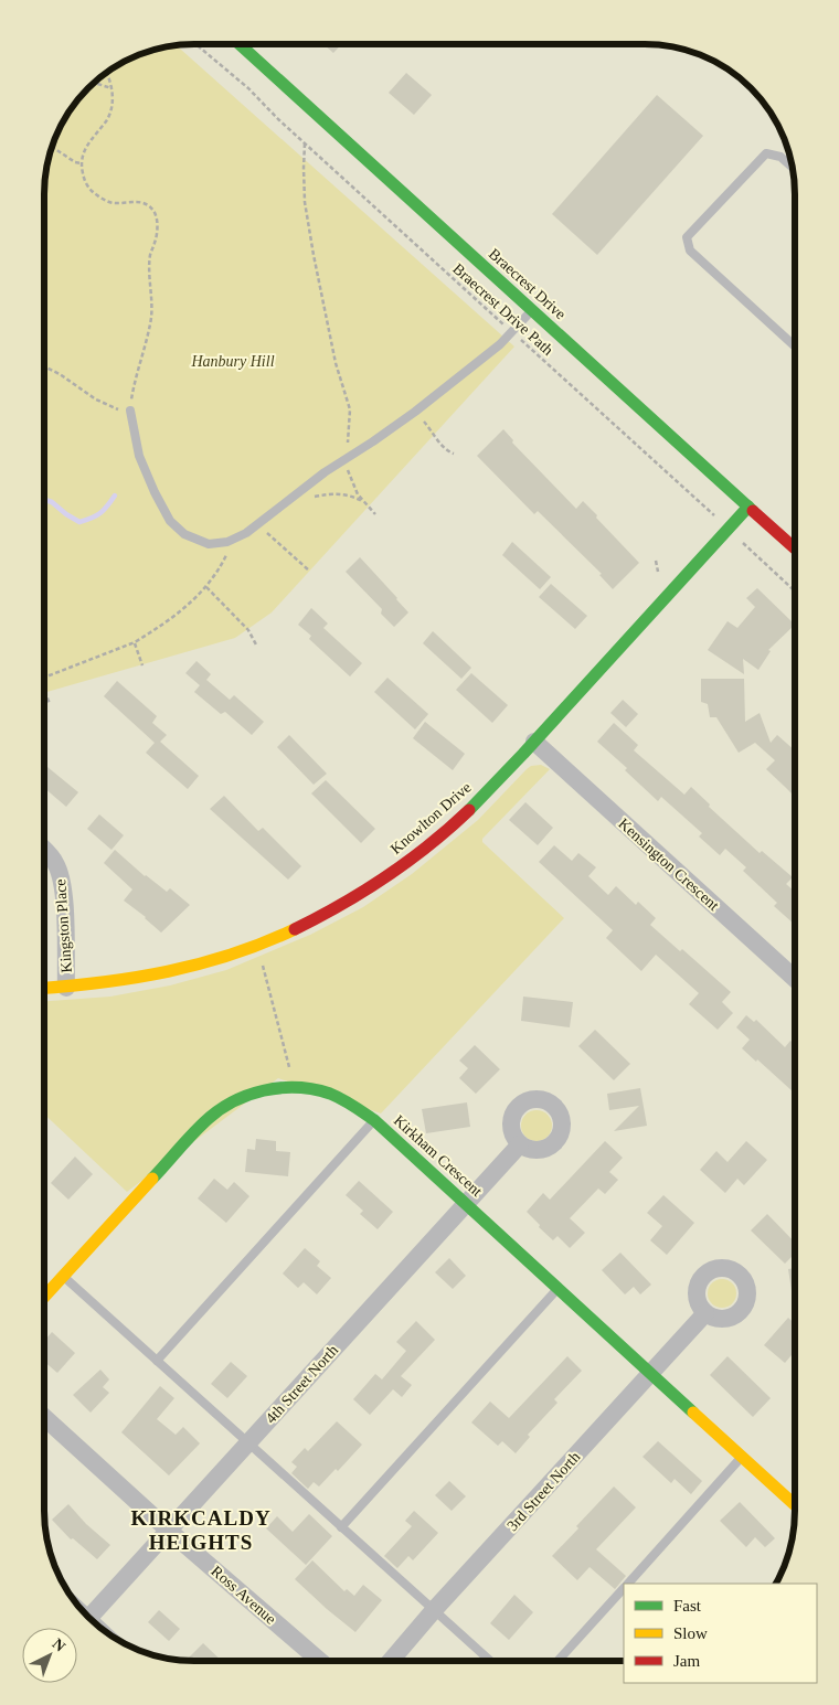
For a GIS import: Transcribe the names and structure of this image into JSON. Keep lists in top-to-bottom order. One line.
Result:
{"streets":{"street":["Braecrest Drive","Knowlton Drive","Kensington Crescent","Kingston Place","Kirkham Crescent","4th Street North","3rd Street North","Ross Avenue"],"path":["Braecrest Drive Path"]},"crossings":[["Braecrest Drive","Knowlton Drive"],["Braecrest Drive Path","Knowlton Drive"],["Knowlton Drive","Kensington Crescent"],["Knowlton Drive","Kingston Place"],["Kirkham Crescent","4th Street North"],["Kirkham Crescent","3rd Street North"],["4th Street North","Ross Avenue"]],"districts":["KIRKCALDY HEIGHTS"],"parks":["Hanbury Hill"],"legend":["Fast","Slow","Jam"],"north":"top right"}
